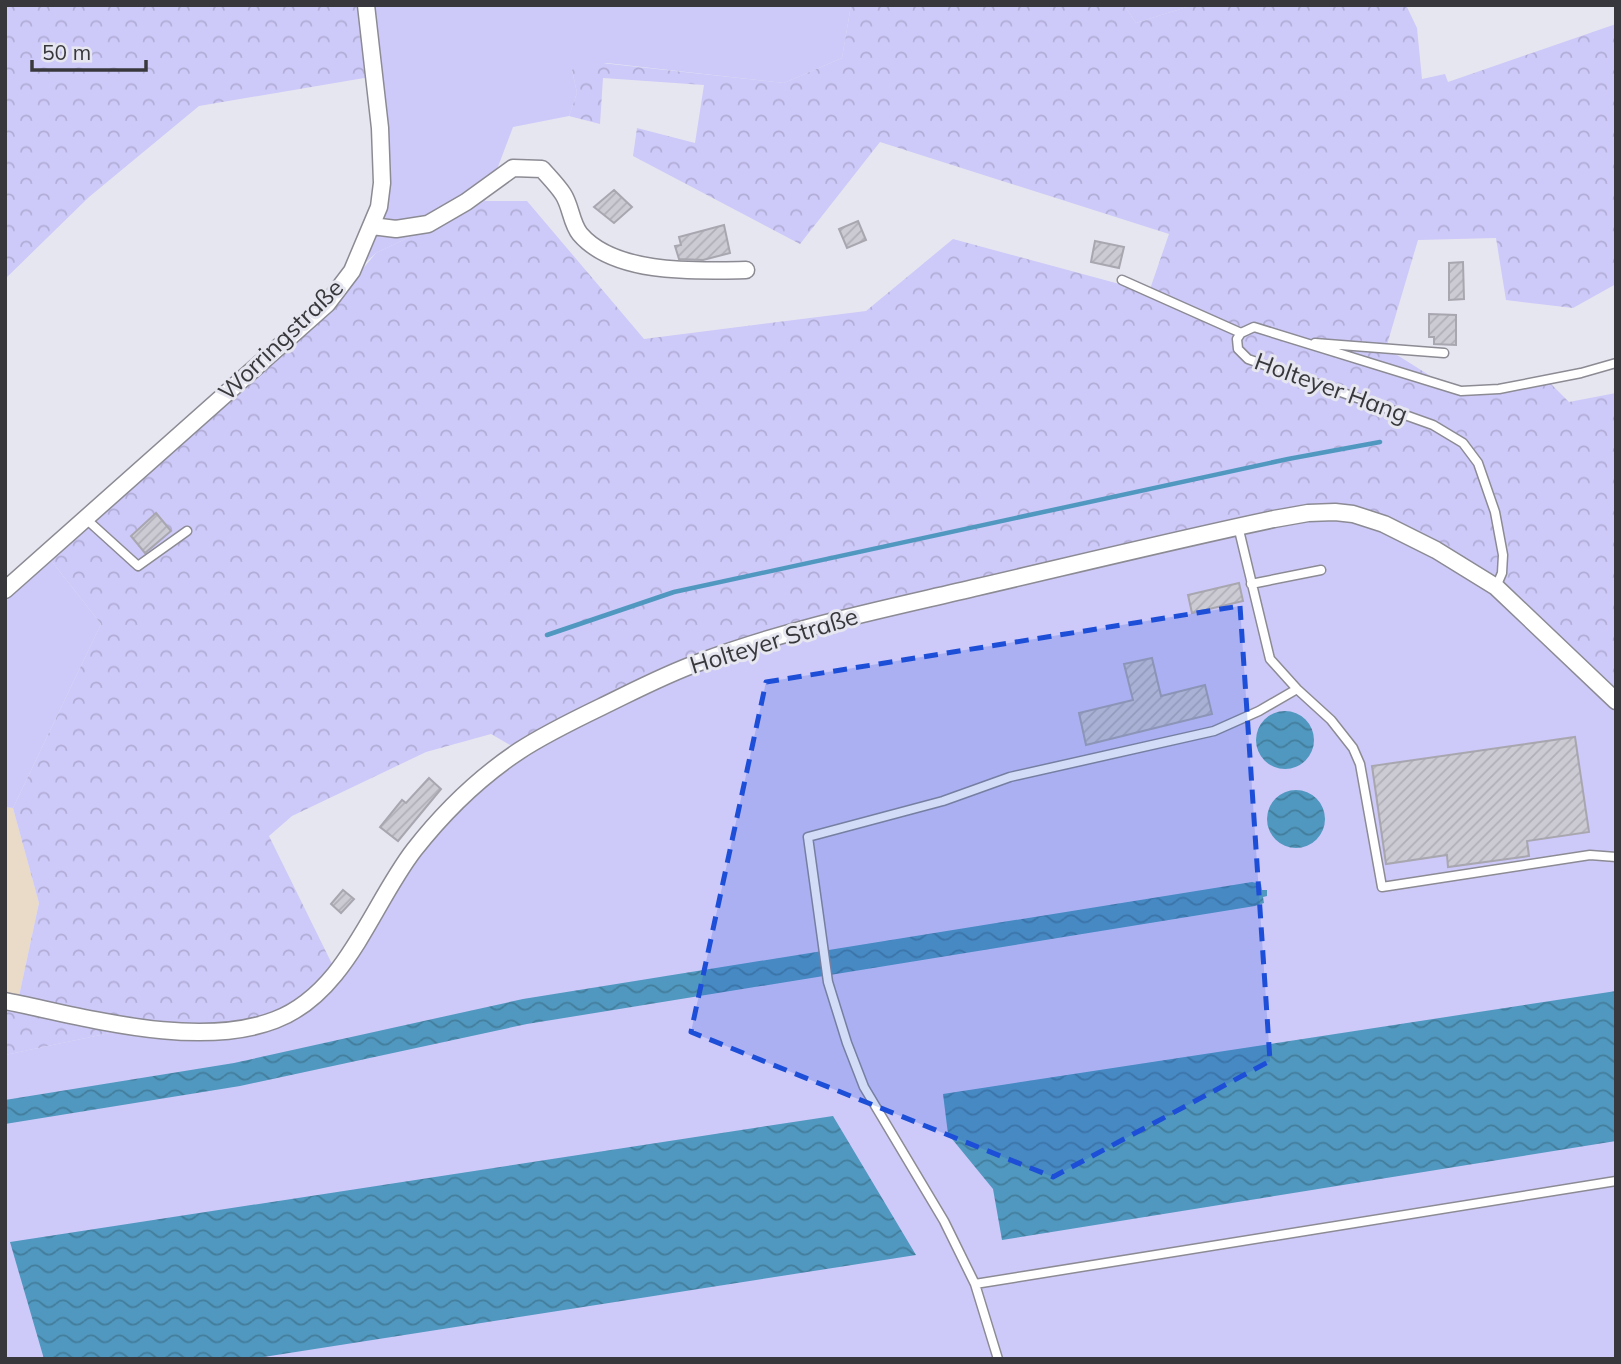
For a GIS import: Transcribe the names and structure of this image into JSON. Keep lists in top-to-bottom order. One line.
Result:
{"streets":{"street":["Worringstraße","Holteyer Straße"],"lane":["Holteyer Hang"]},"crossings":[["Holteyer Hang","Holteyer Straße"]],"scale_bar":"50 m"}
